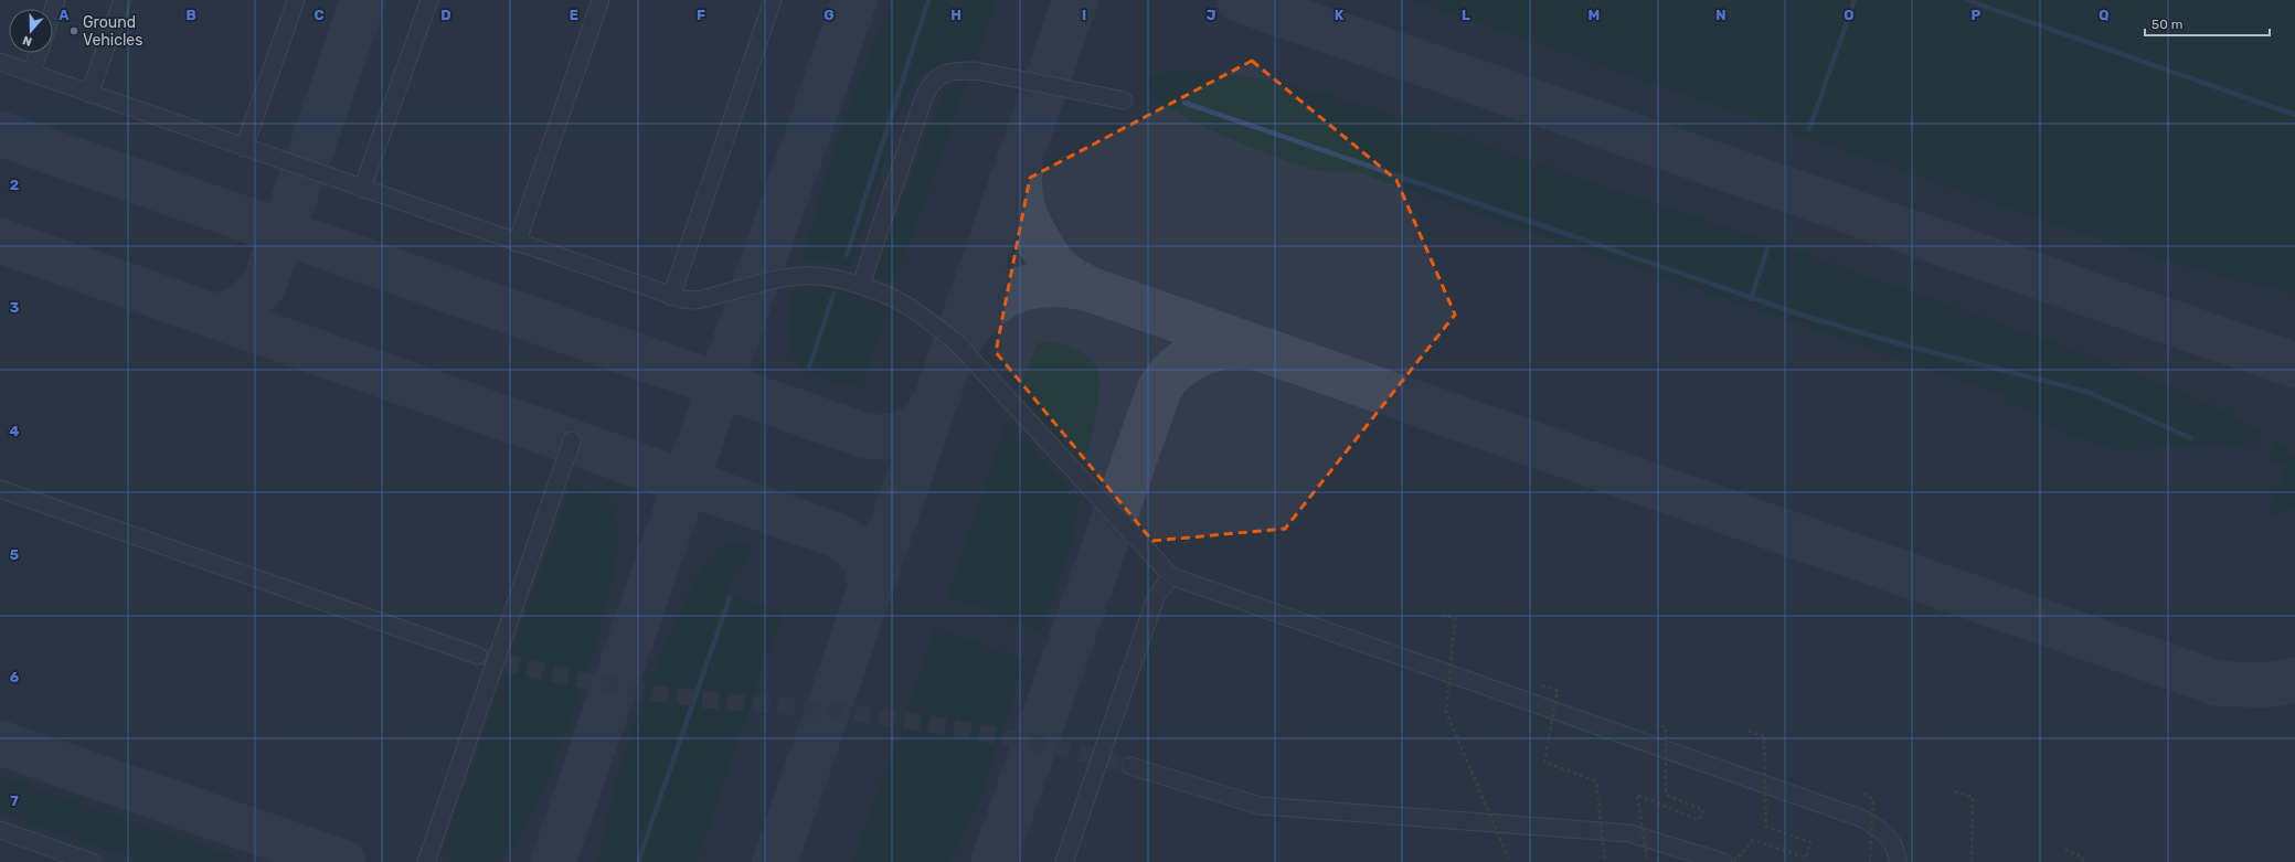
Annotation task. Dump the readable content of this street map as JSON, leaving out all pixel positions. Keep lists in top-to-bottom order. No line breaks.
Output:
{"places":["Ground Vehicles"],"scale_bar":"50 m","north":"bottom","grid":{"columns":["A","B","C","D","E","F","G","H","I","J","K","L","M","N","O","P","Q"],"rows":["2","3","4","5","6","7"]}}
